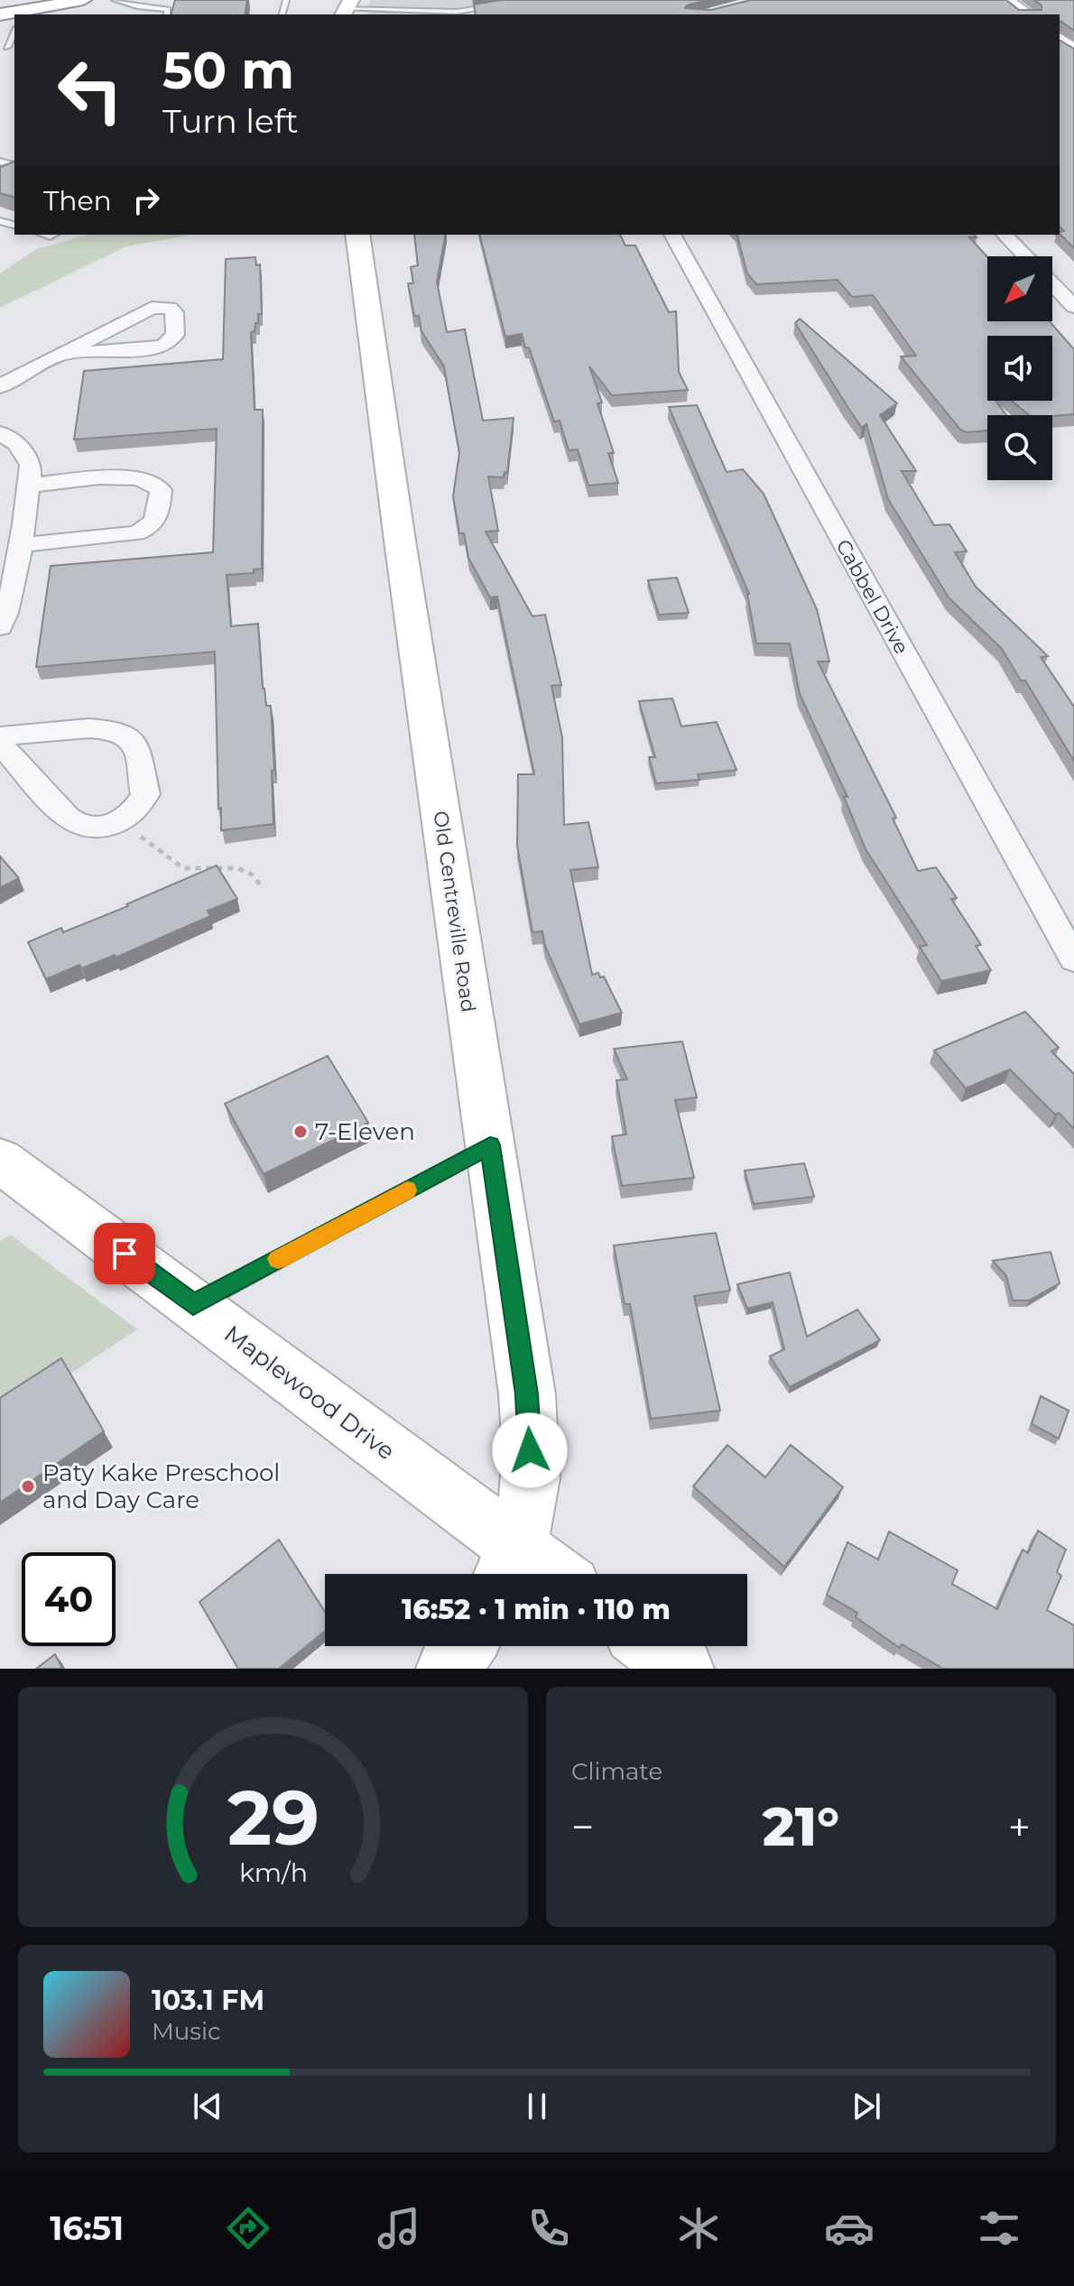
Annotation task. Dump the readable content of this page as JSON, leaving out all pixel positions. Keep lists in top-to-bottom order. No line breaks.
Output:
{"streets":{"main road":["Old Centreville Road","Maplewood Drive"],"street":["Cabbel Drive"]},"crossings":[["Old Centreville Road","Maplewood Drive"]],"places":["7-Eleven","Paty Kake Preschool and Day Care"],"north":"bottom left","page":{"turn":["50 m","Turn left"],"then":"Then","limit":"40","trip":"16:52 · 1 min · 110 m","tile":"Climate","heat":["−","21°","+"],"song":["103.1 FM","Music"],"tabs":"16:51","gauge":["29","km/h"]}}
